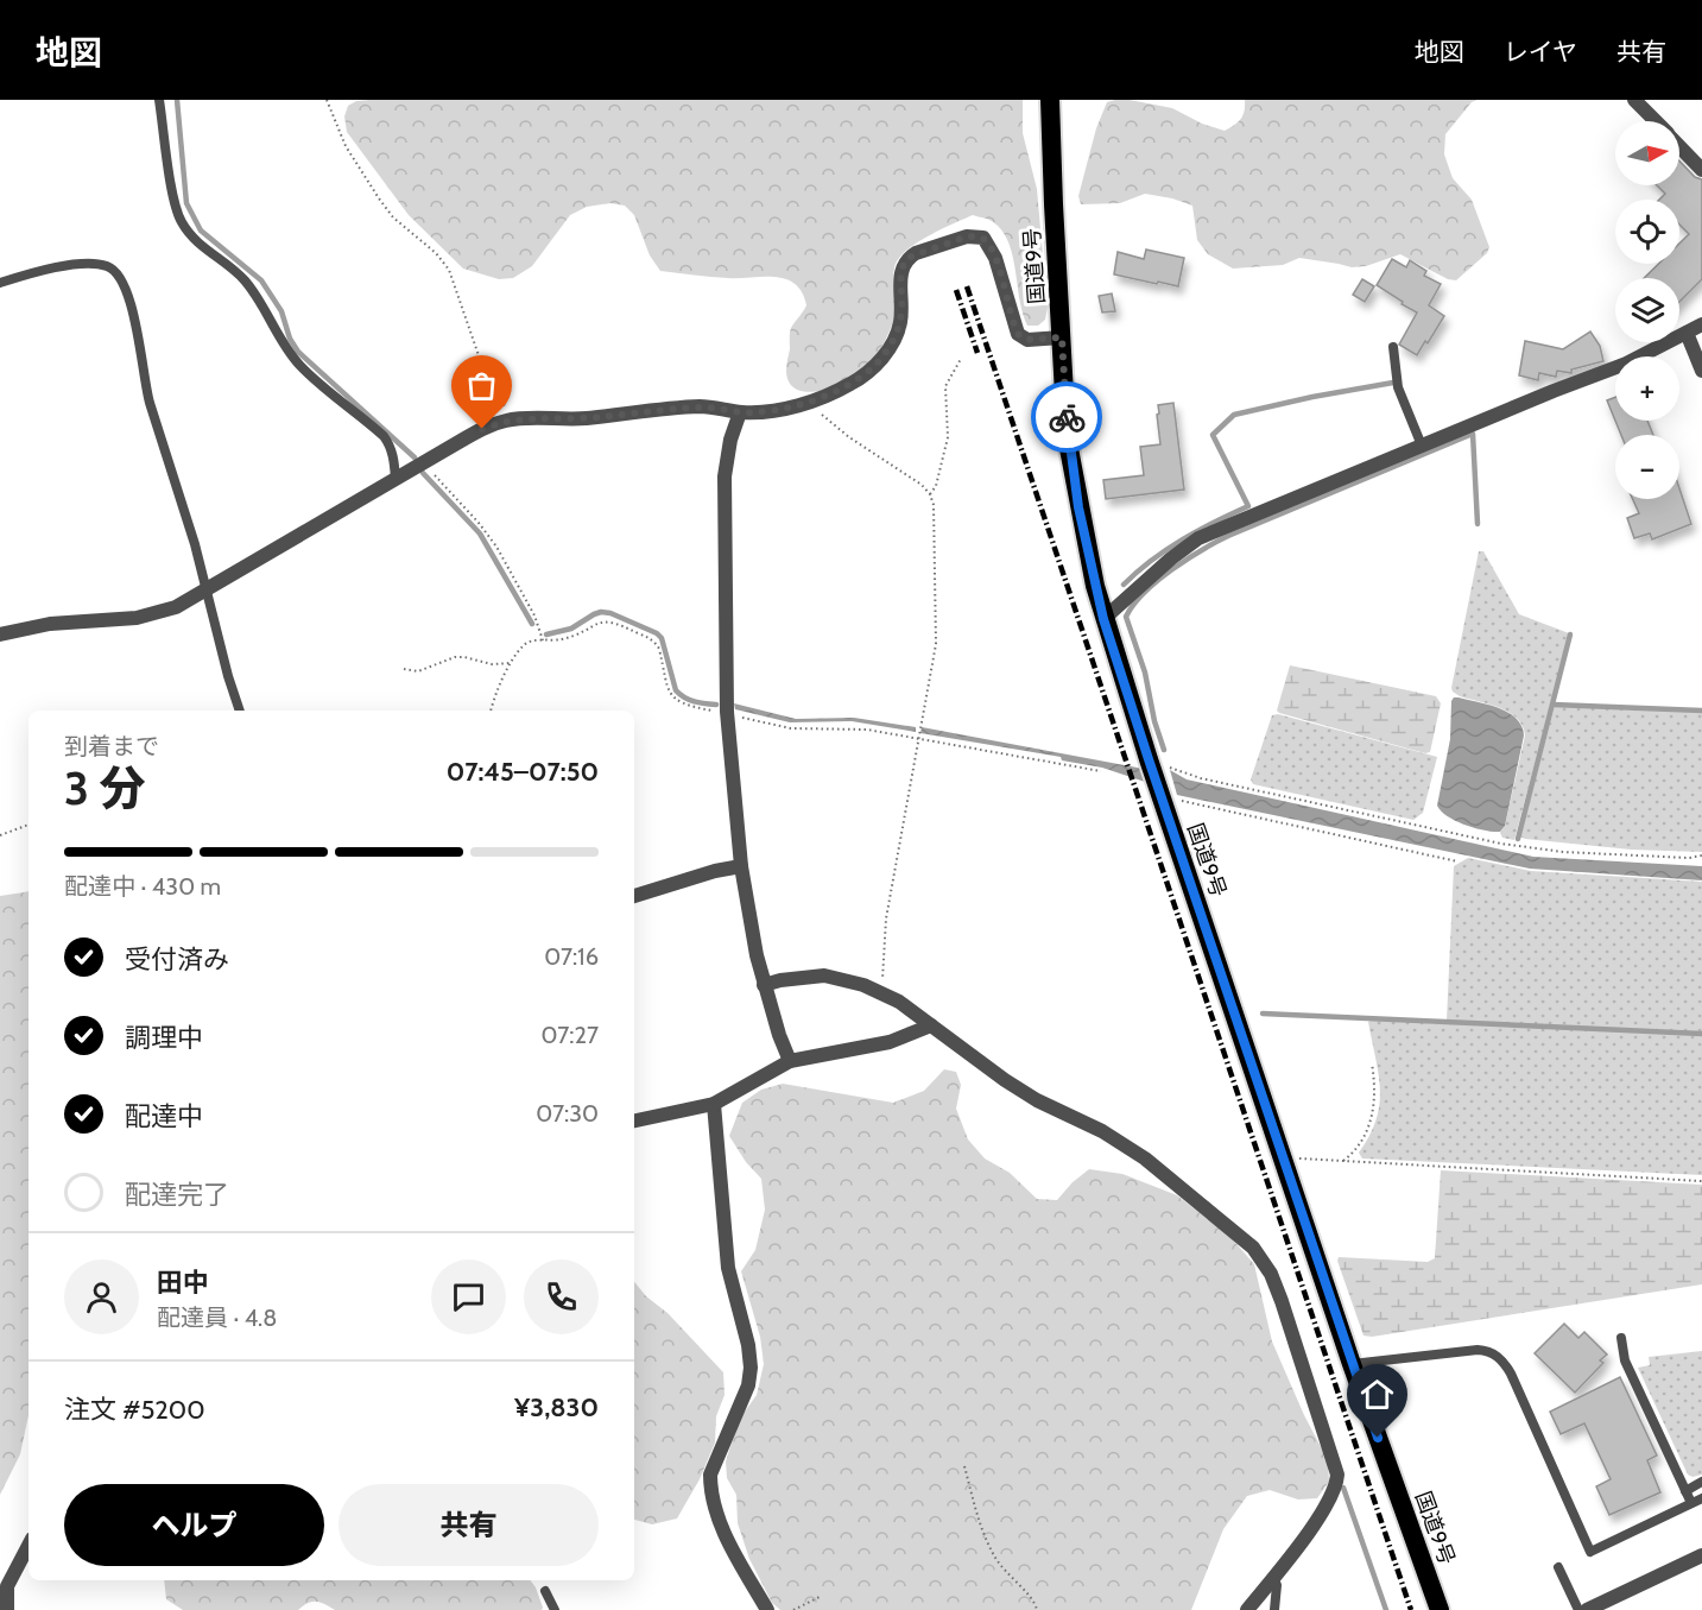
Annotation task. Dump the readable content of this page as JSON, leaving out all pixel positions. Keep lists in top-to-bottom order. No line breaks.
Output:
{"streets":{"highway":["国道9号"]},"north":"right","page":{"header":"地図","nav":["地図","レイヤ","共有"],"map_buttons":["+","−"],"heading":["3 分","到着まで","07:45–07:50"],"panel":["田中","配達員 · 4.8","注文 #5200","¥3,830"],"bar":"配達中 · 430 m","list":[["受付済み","07:16"],["調理中","07:27"],["配達中","07:30"],"配達完了"],"buttons":["ヘルプ","共有"]}}
